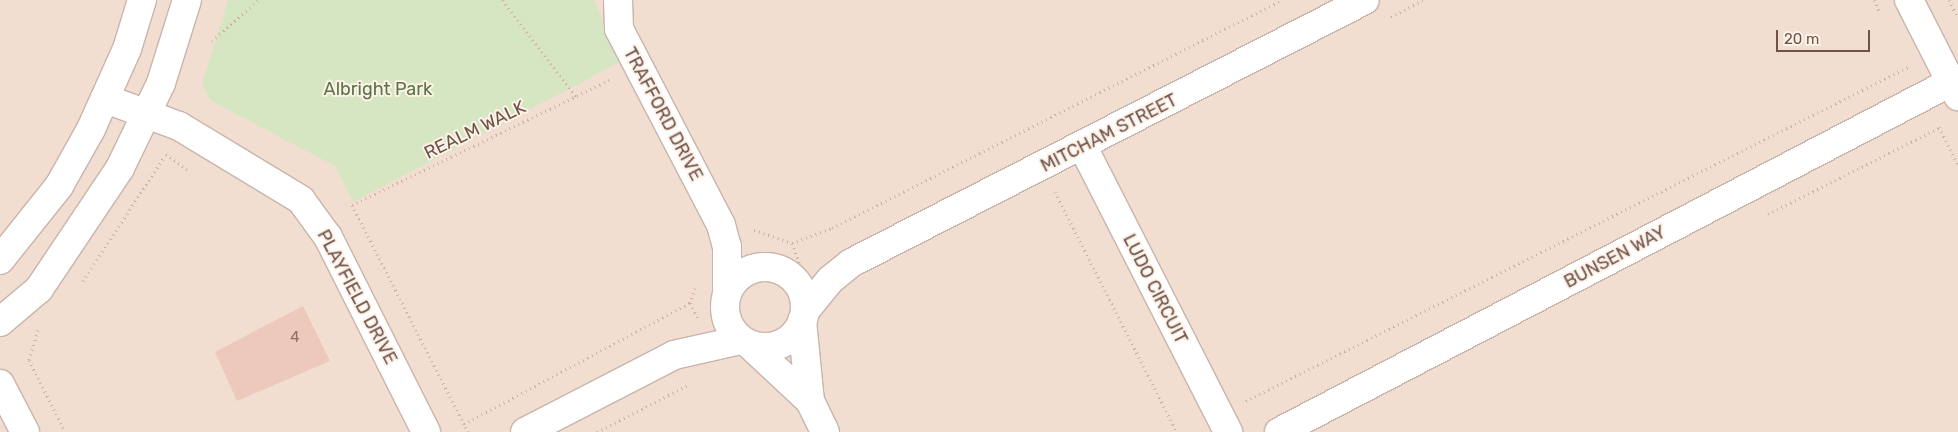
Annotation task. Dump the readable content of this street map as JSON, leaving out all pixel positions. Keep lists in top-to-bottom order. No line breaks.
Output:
{"streets":{"street":["TRAFFORD DRIVE","MITCHAM STREET","BUNSEN WAY","LUDO CIRCUIT","PLAYFIELD DRIVE"],"path":["REALM WALK"]},"crossings":[["MITCHAM STREET","LUDO CIRCUIT"]],"parks":["Albright Park"],"house_numbers":["4"],"scale_bar":"20 m"}
